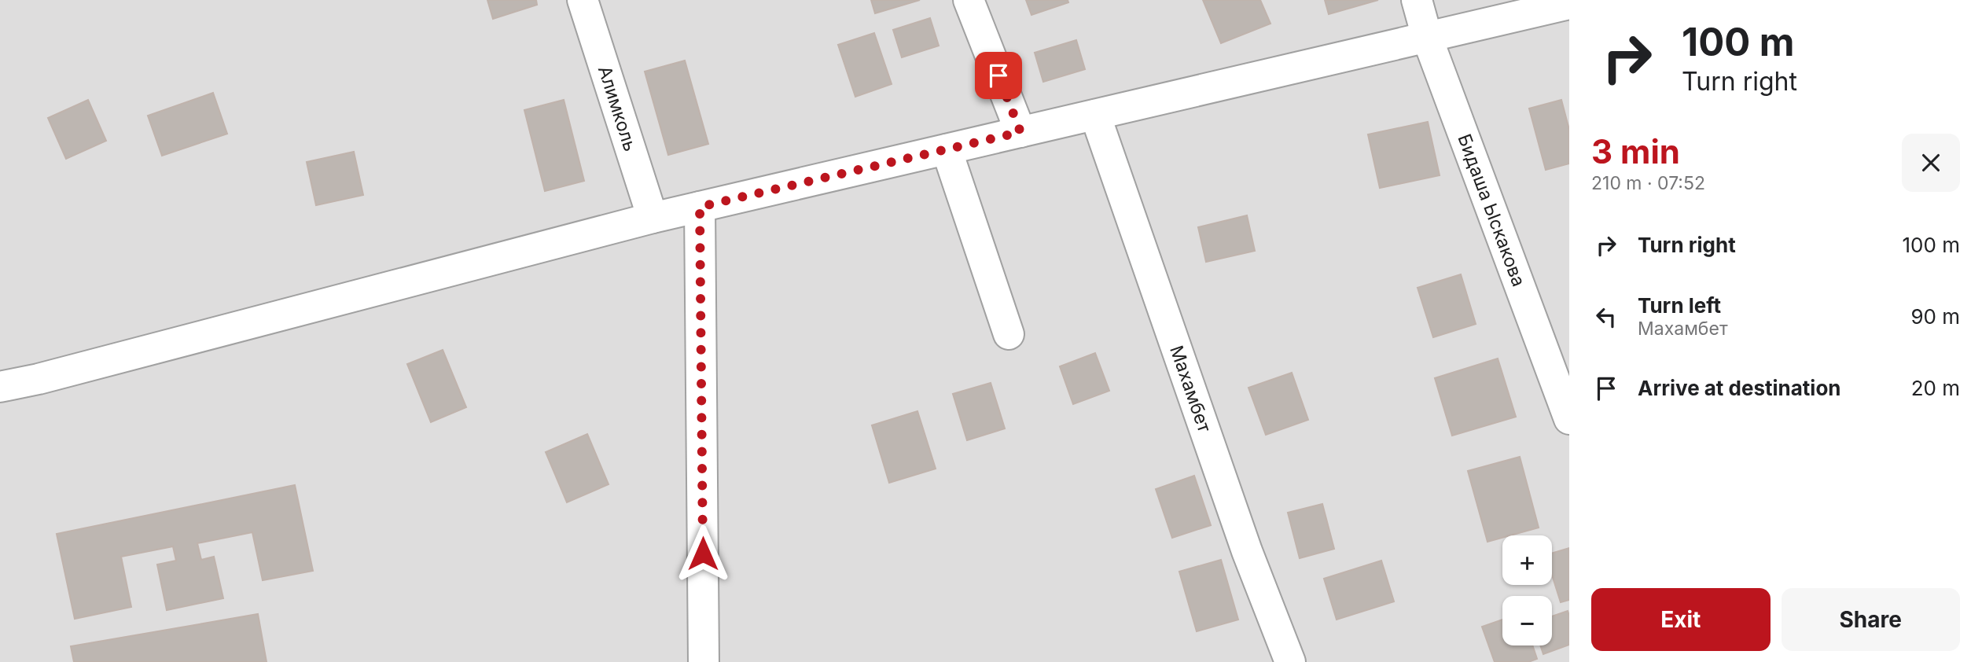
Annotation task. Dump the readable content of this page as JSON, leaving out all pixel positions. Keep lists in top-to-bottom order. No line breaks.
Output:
{"streets":{"street":["Алимколь","Бидаша Ыскакова","Махамбет"]},"page":{"turn":["100 m","Turn right"],"heading":["3 min","210 m · 07:52"],"list":[{"name":"Turn right","value":"100 m"},{"name":"Turn left","note":"Махамбет","value":"90 m"},{"name":"Arrive at destination","value":"20 m"}],"map_buttons":["+","−"],"buttons":["Exit","Share"]}}
